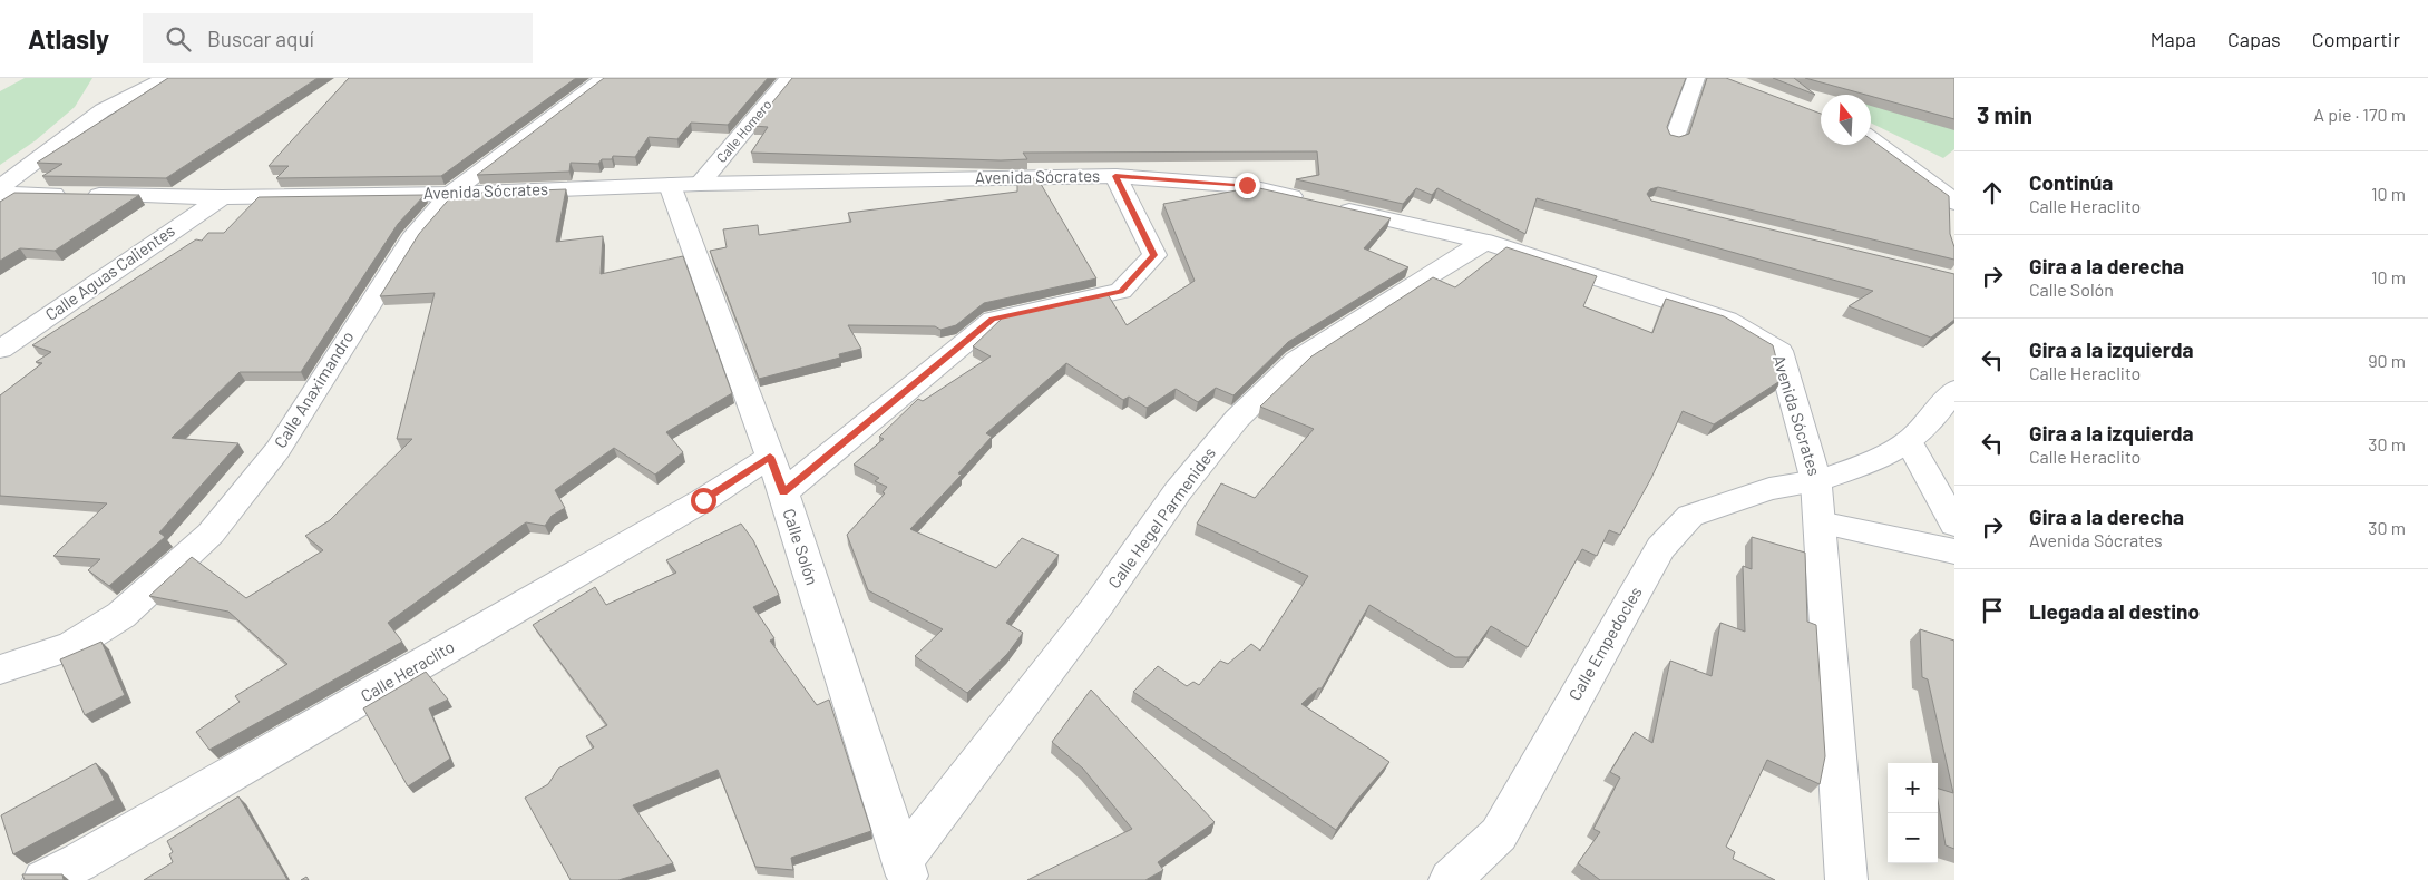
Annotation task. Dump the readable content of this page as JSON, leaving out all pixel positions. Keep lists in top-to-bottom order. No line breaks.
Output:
{"streets":{"street":["Calle Homero","Avenida Sócrates","Calle Aguas Calientes","Calle Anaximandro","Calle Hegel Parmenides","Calle Solón","Calle Empedocles","Calle Heraclito"]},"crossings":[["Calle Homero","Avenida Sócrates"],["Calle Homero","Calle Solón"],["Avenida Sócrates","Calle Aguas Calientes"],["Avenida Sócrates","Calle Anaximandro"],["Avenida Sócrates","Calle Hegel Parmenides"],["Avenida Sócrates","Calle Solón"],["Avenida Sócrates","Calle Empedocles"],["Calle Hegel Parmenides","Calle Solón"],["Calle Solón","Calle Heraclito"]],"north":"top","page":{"header":"Atlasly","search":"Buscar aquí","nav":["Mapa","Capas","Compartir"],"heading":["3 min","A pie · 170 m"],"list":[["Continúa","Calle Heraclito","10 m"],["Gira a la derecha","Calle Solón","10 m"],["Gira a la izquierda","Calle Heraclito","90 m"],["Gira a la izquierda","Calle Heraclito","30 m"],["Gira a la derecha","Avenida Sócrates","30 m"],"Llegada al destino"],"map_buttons":["+","−"]}}
